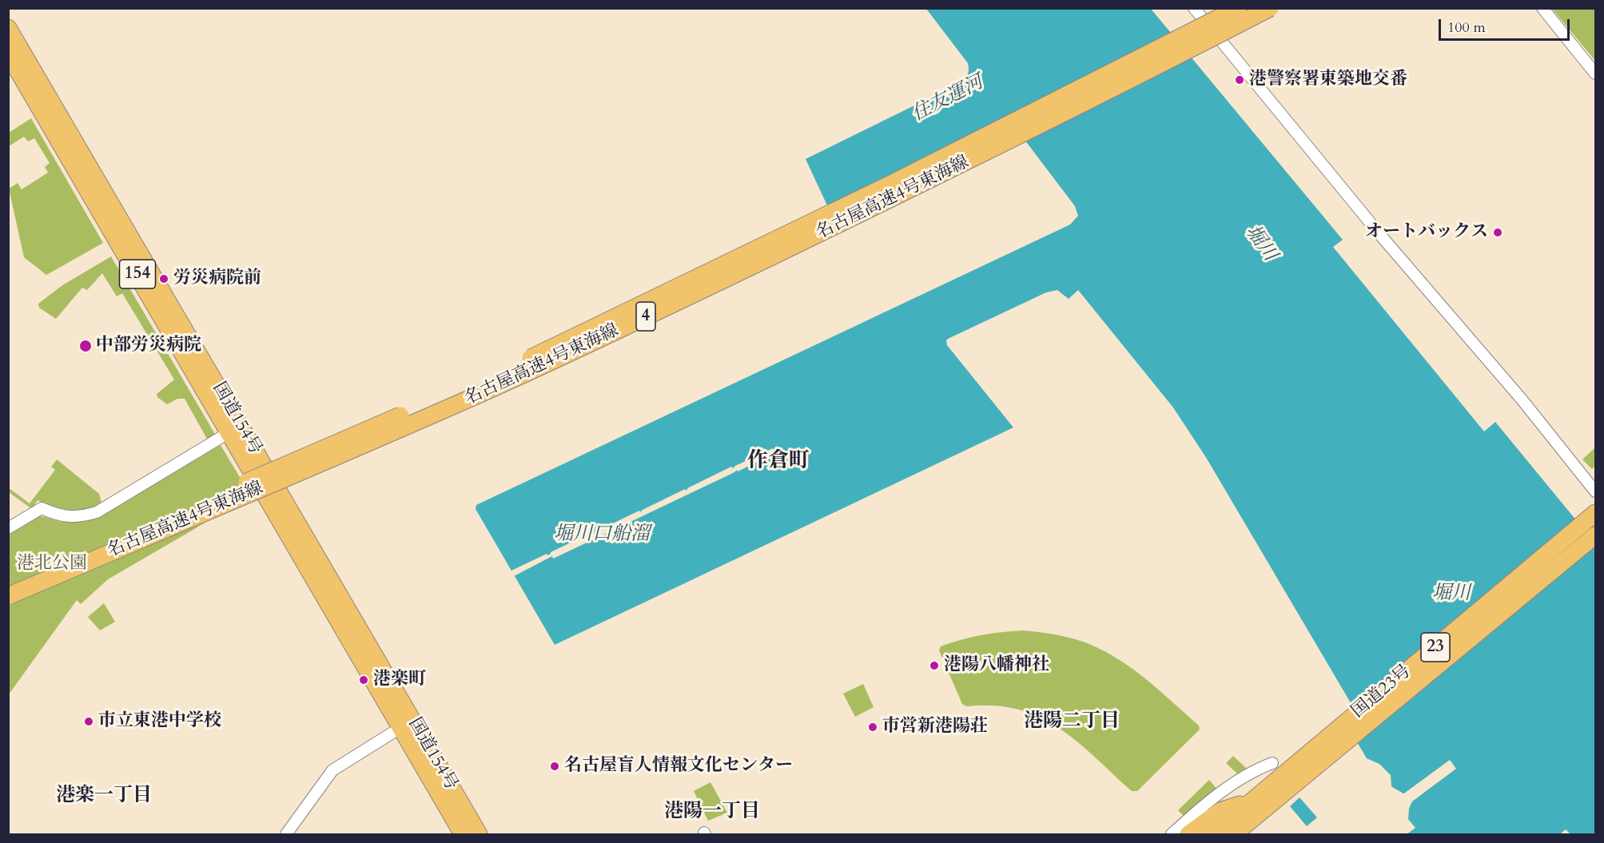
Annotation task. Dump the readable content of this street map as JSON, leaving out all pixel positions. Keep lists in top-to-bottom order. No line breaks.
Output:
{"streets":{"highway":["名古屋高速4号東海線","154","4","国道154号","23","国道23号"]},"crossings":[["23","国道23号"]],"districts":["作倉町","港陽二丁目","港楽一丁目","港陽一丁目"],"water":["住友運河","堀川","堀川口船溜"],"parks":["港北公園"],"places":["港警察署東築地交番","オートバックス","労災病院前","中部労災病院","港陽八幡神社","港楽町","市立東港中学校","市営新港陽荘","名古屋盲人情報文化センター"],"scale_bar":"100 m"}
